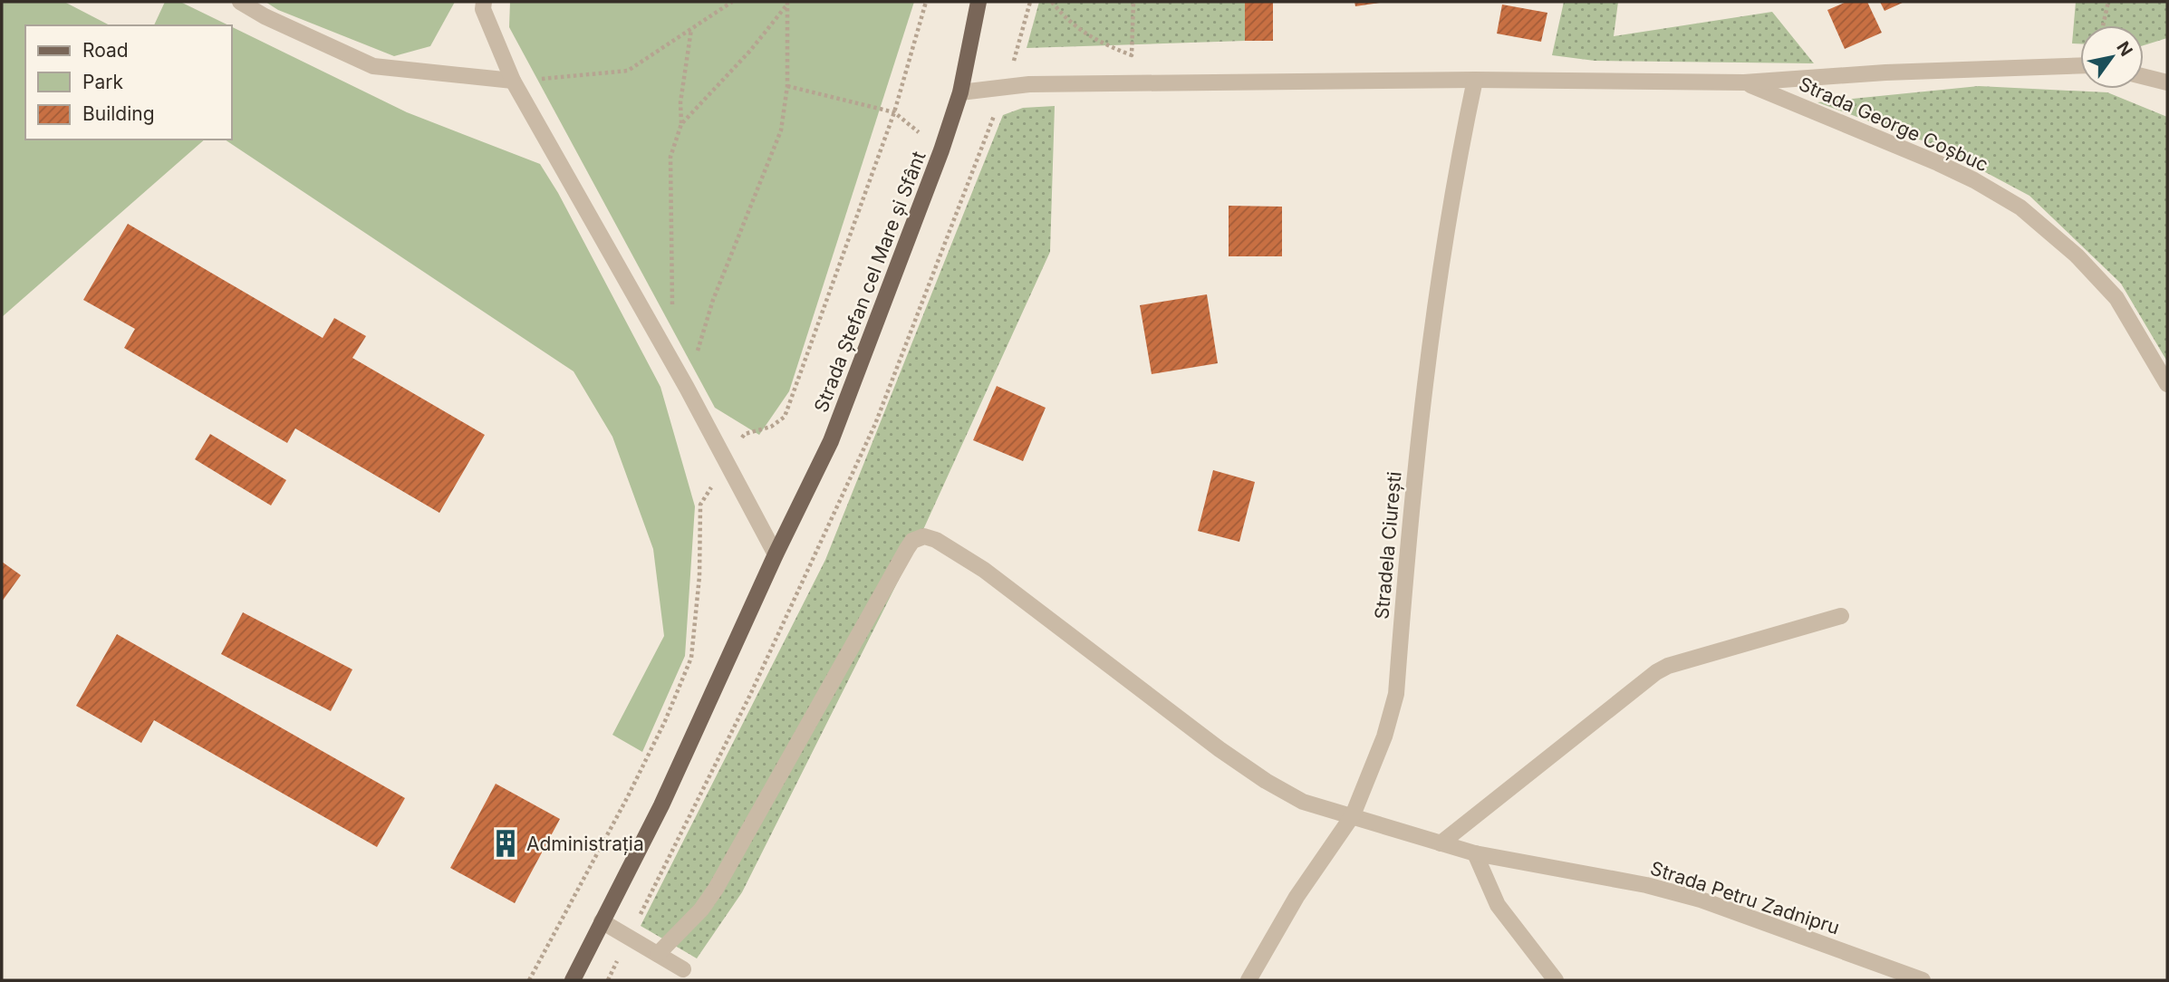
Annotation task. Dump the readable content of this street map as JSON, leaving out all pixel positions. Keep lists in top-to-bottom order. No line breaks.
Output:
{"streets":{"main road":["Strada Ștefan cel Mare și Sfânt"],"street":["Strada George Coșbuc","Stradela Ciurești","Strada Petru Zadnipru"]},"crossings":[["Stradela Ciurești","Strada Petru Zadnipru"]],"places":{"building":["Administrația"]},"legend":["Road","Park","Building"],"north":"top right"}
